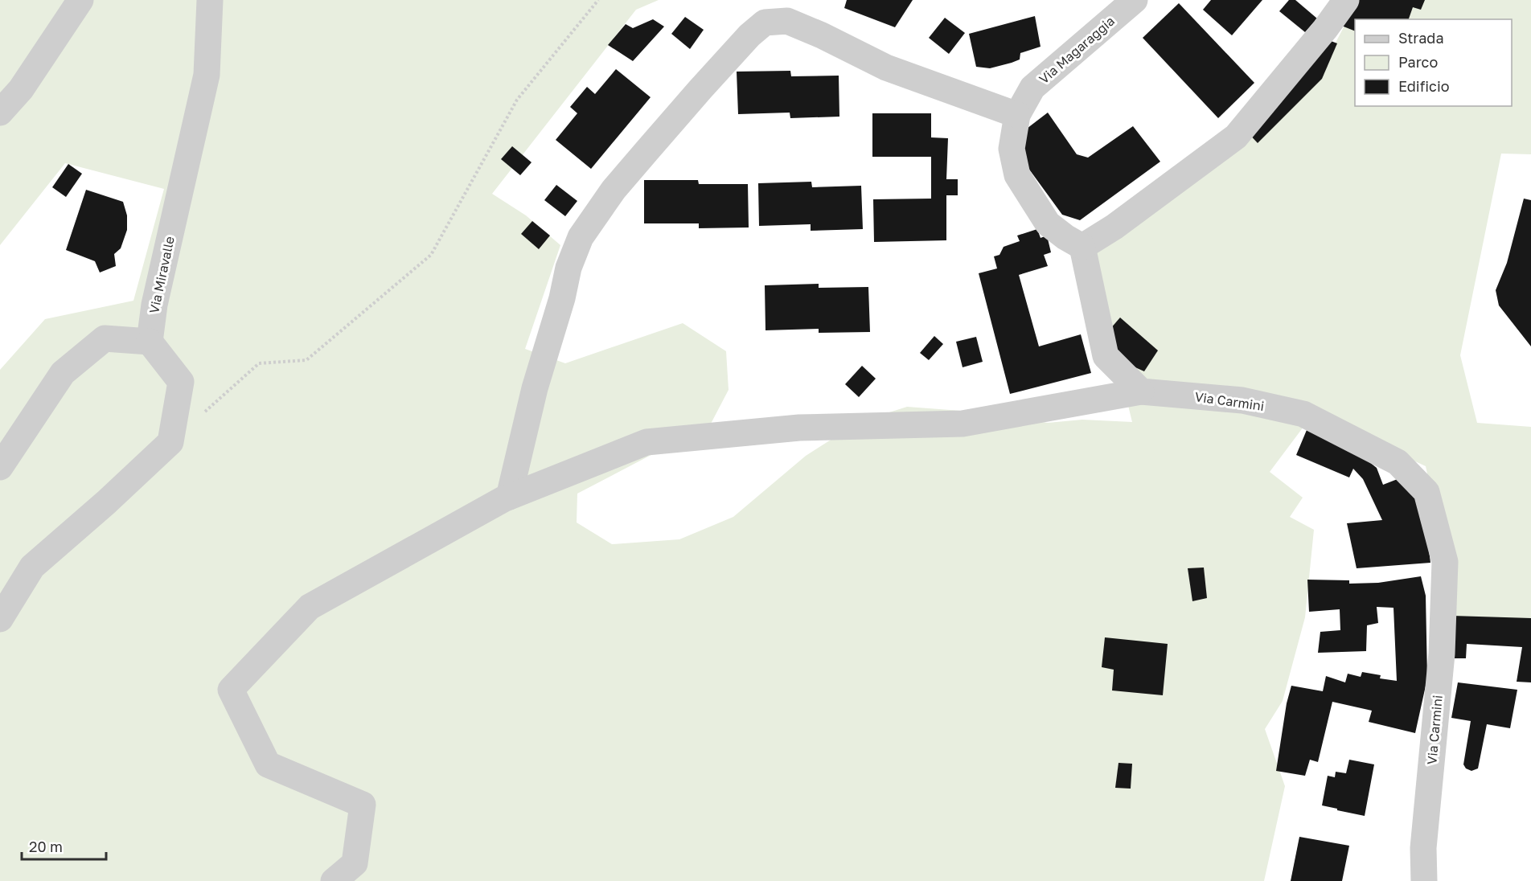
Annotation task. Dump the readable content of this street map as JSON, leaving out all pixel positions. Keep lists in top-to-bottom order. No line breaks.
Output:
{"streets":{"street":["Via Magaraggia","Via Miravalle","Via Carmini"]},"legend":["Strada","Parco","Edificio"],"scale_bar":"20 m"}
